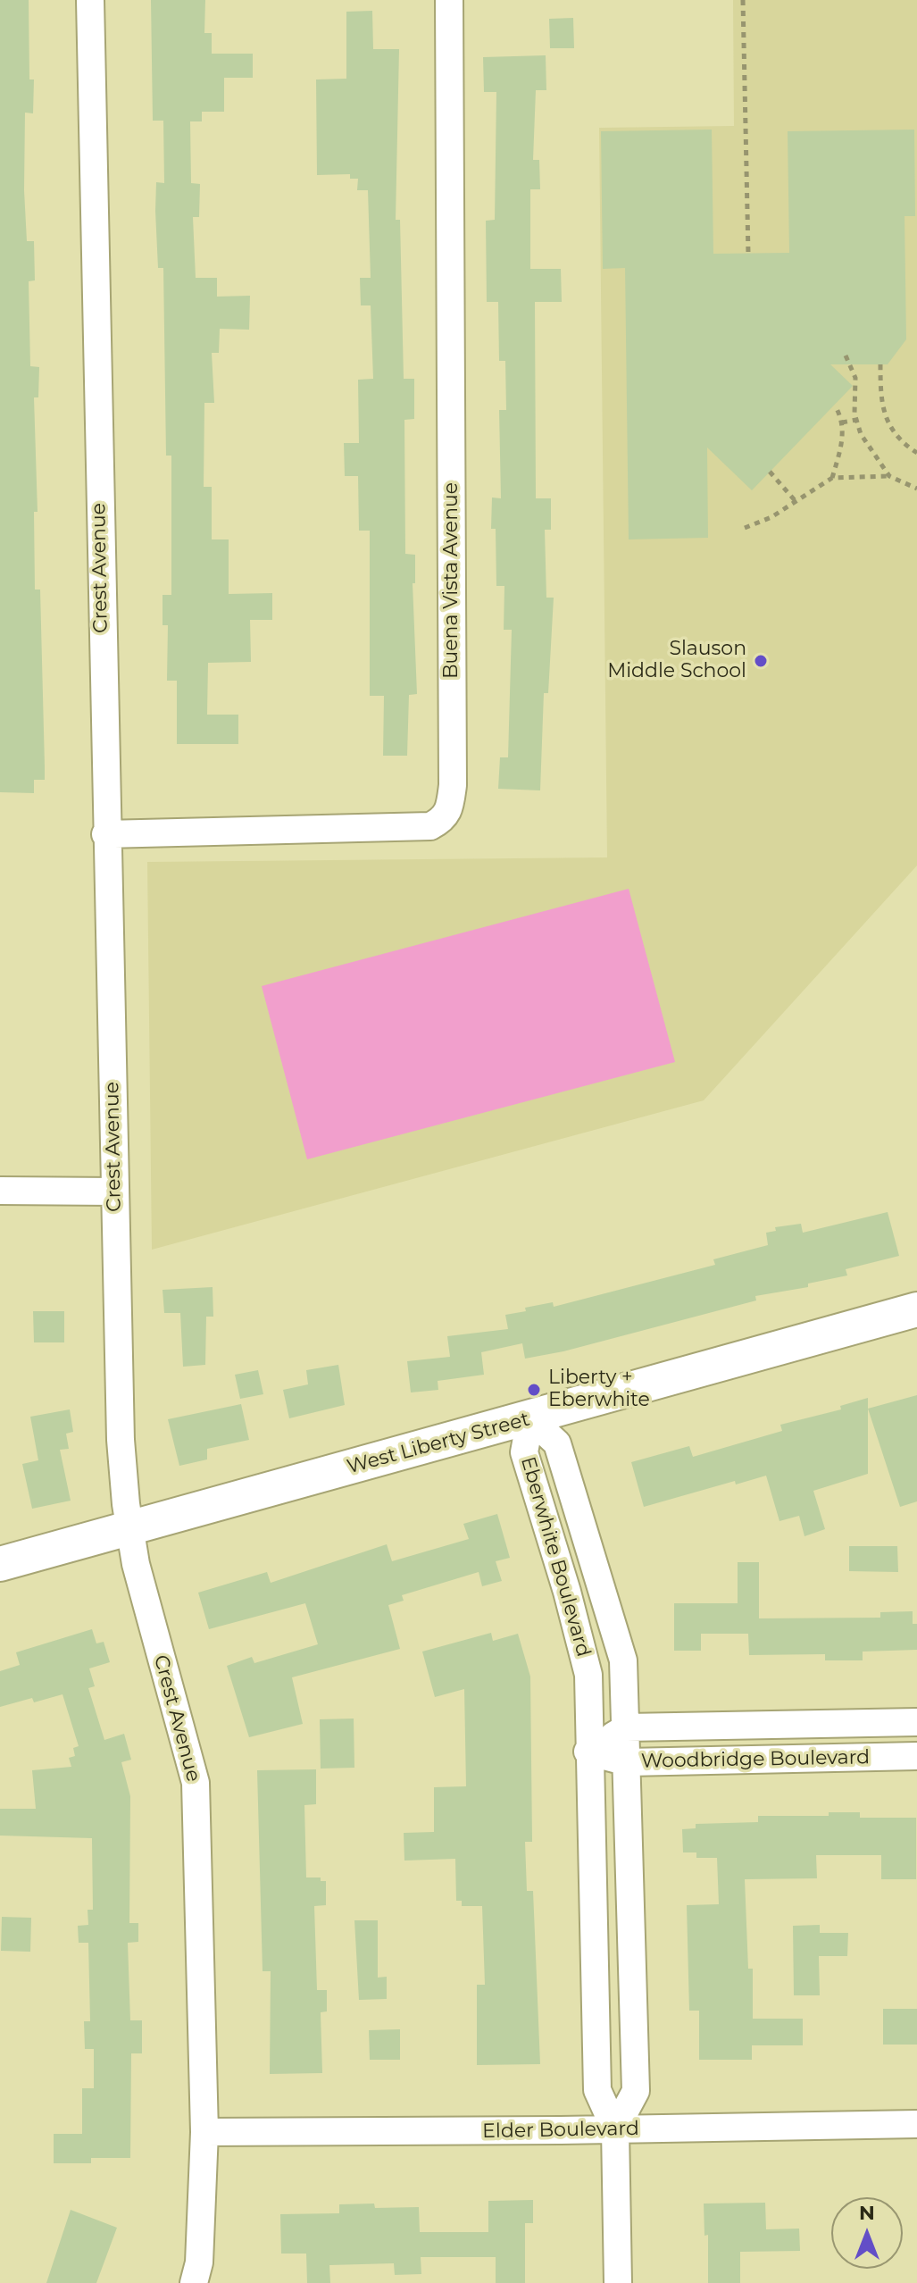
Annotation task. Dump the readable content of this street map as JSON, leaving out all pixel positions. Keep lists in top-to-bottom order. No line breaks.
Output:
{"streets":{"main road":["West Liberty Street"],"street":["Crest Avenue","Buena Vista Avenue","Eberwhite Boulevard","Woodbridge Boulevard","Elder Boulevard"]},"crossings":[["Crest Avenue","Buena Vista Avenue"],["Crest Avenue","West Liberty Street"],["Crest Avenue","Elder Boulevard"],["West Liberty Street","Eberwhite Boulevard"],["Eberwhite Boulevard","Woodbridge Boulevard"],["Eberwhite Boulevard","Elder Boulevard"]],"places":["Slauson Middle School","Liberty + Eberwhite"],"north":"top"}
